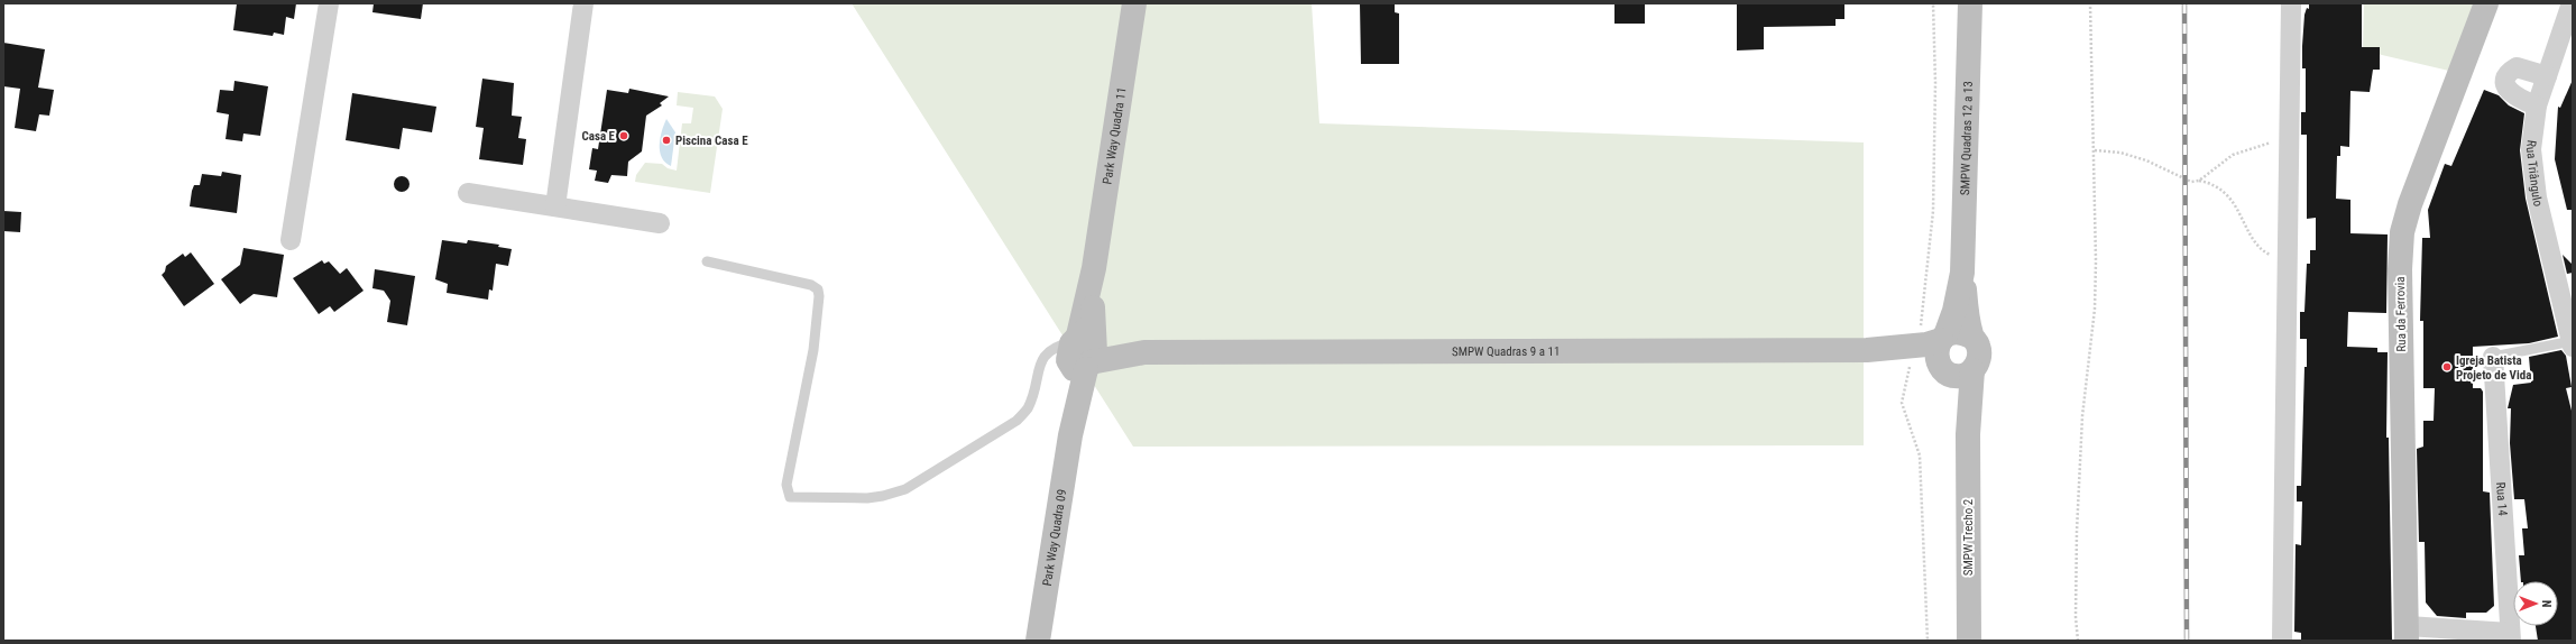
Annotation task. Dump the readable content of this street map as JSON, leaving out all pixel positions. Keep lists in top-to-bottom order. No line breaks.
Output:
{"streets":{"street":["Park Way Quadra 11","SMPW Quadras 12 a 13","Rua Triângulo","Rua da Ferrovia","SMPW Quadras 9 a 11","Rua 14","Park Way Quadra 09","SMPW Trecho 2"]},"crossings":[["Park Way Quadra 11","SMPW Quadras 9 a 11"],["Park Way Quadra 11","Park Way Quadra 09"],["SMPW Quadras 12 a 13","SMPW Quadras 9 a 11"],["SMPW Quadras 12 a 13","SMPW Trecho 2"],["SMPW Quadras 9 a 11","Park Way Quadra 09"],["SMPW Quadras 9 a 11","SMPW Trecho 2"]],"places":["Casa E","Piscina Casa E","Igreja Batista Projeto de Vida"],"north":"right"}
